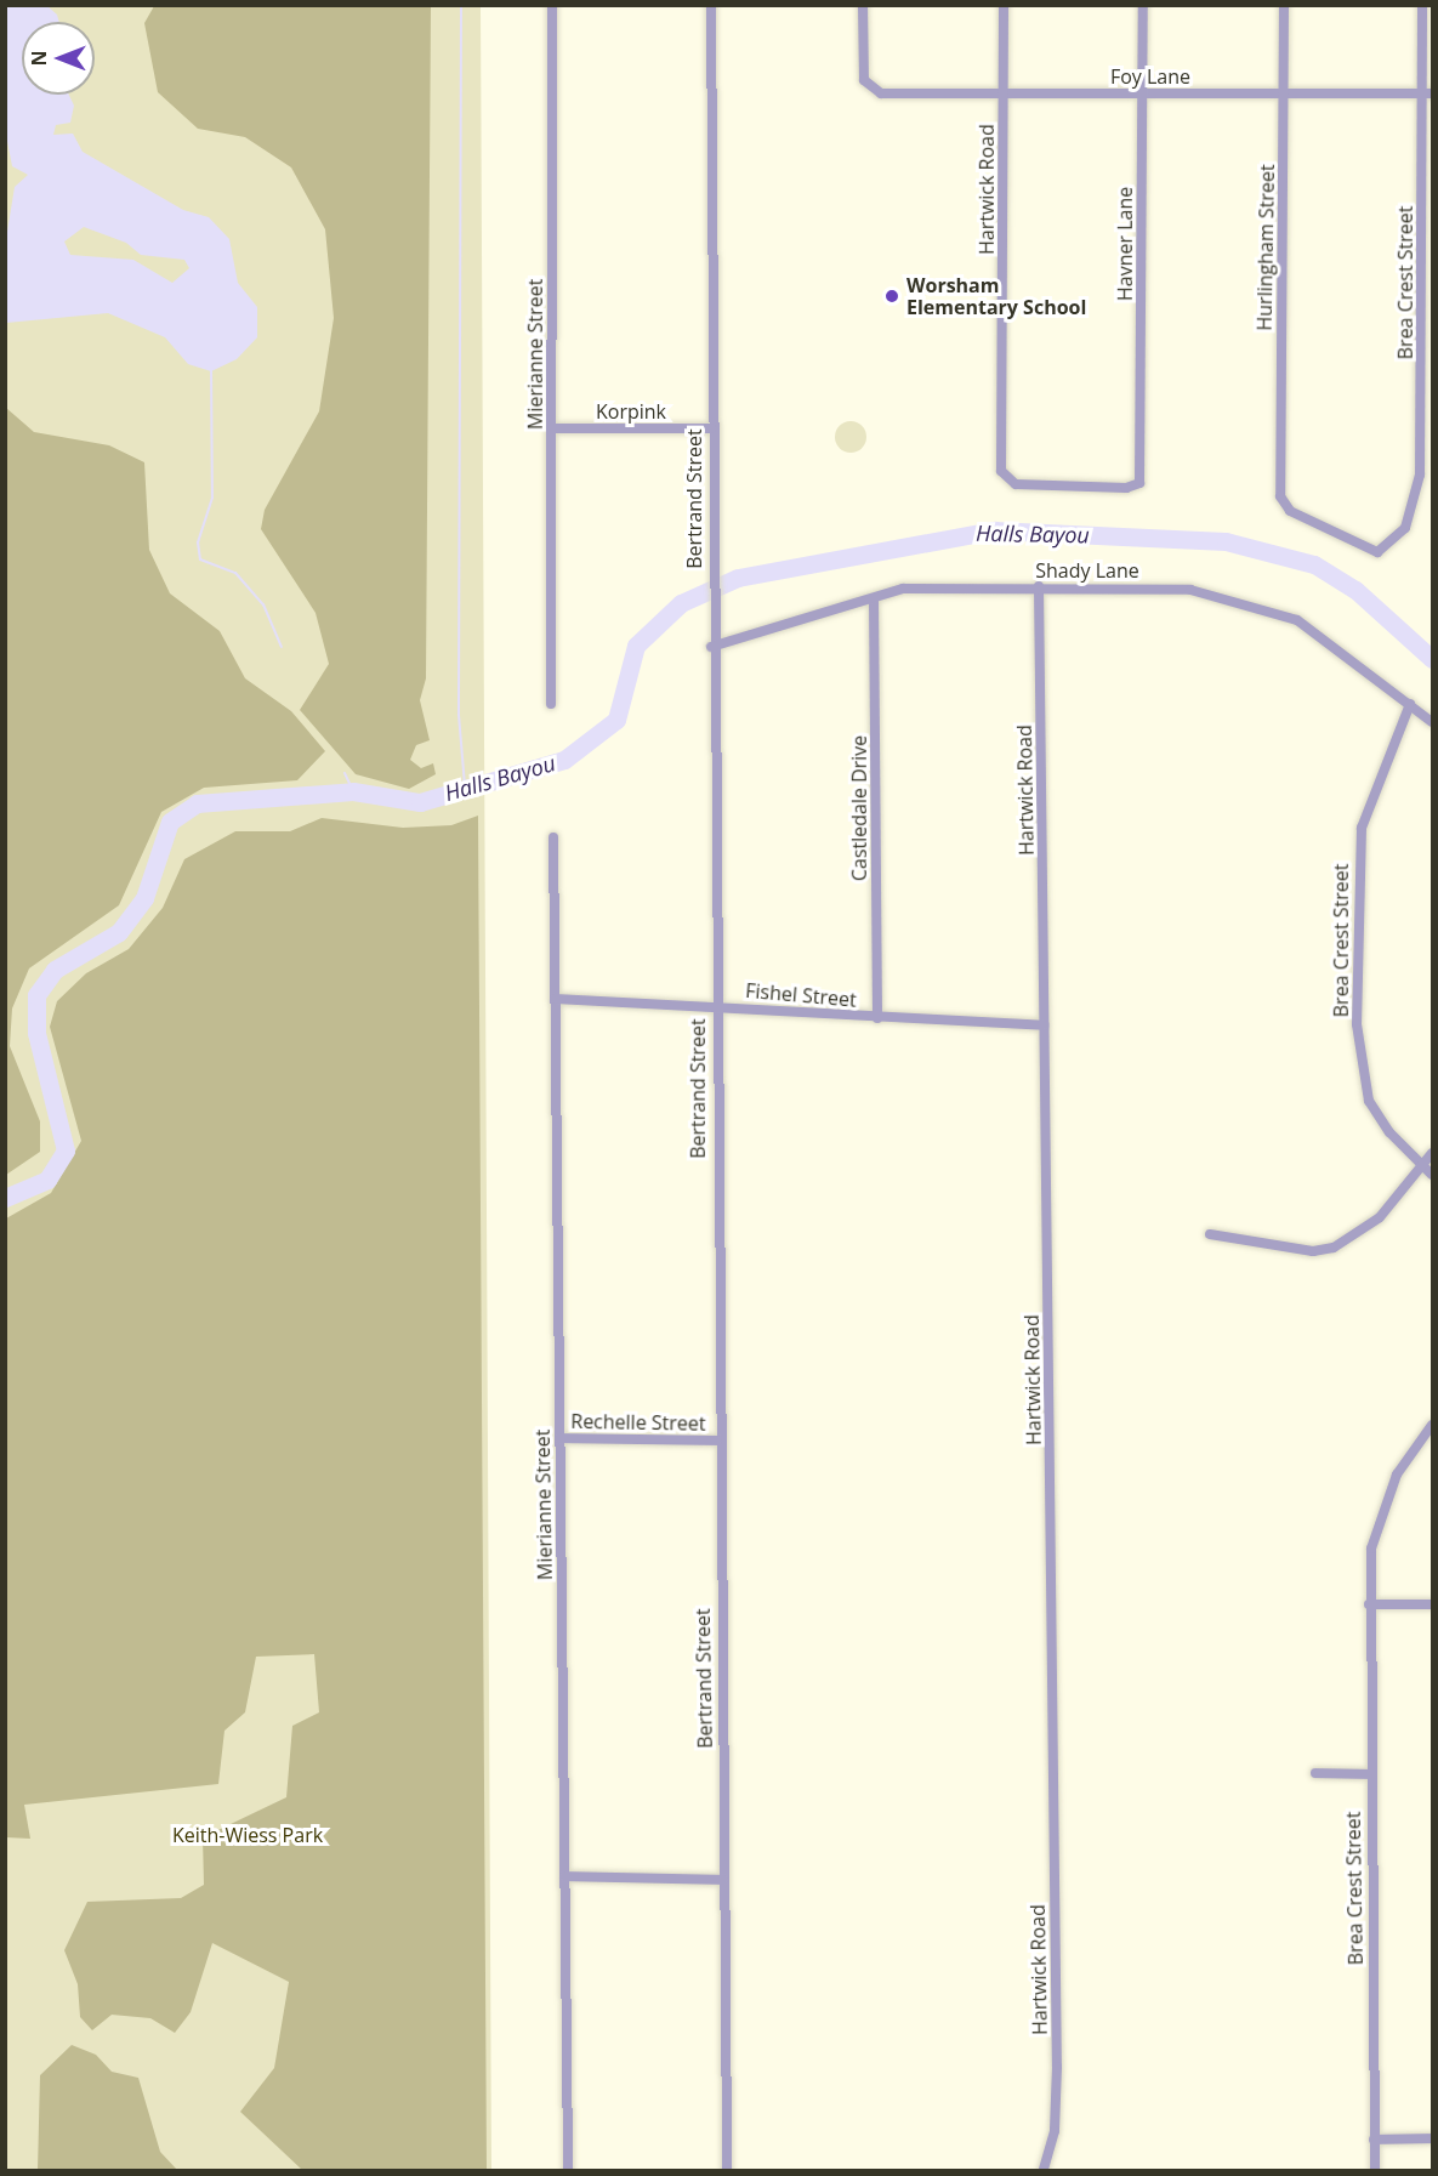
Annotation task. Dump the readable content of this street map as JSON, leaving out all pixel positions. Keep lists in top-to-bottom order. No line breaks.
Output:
{"streets":{"street":["Foy Lane","Hartwick Road","Havner Lane","Hurlingham Street","Brea Crest Street","Mierianne Street","Korpink","Bertrand Street","Shady Lane","Castledale Drive","Fishel Street","Rechelle Street"]},"crossings":[["Foy Lane","Hartwick Road"],["Foy Lane","Havner Lane"],["Foy Lane","Hurlingham Street"],["Foy Lane","Brea Crest Street"],["Hartwick Road","Havner Lane"],["Hartwick Road","Shady Lane"],["Hartwick Road","Fishel Street"],["Hurlingham Street","Brea Crest Street"],["Brea Crest Street","Shady Lane"],["Mierianne Street","Korpink"],["Mierianne Street","Fishel Street"],["Mierianne Street","Rechelle Street"],["Korpink","Bertrand Street"],["Bertrand Street","Shady Lane"],["Bertrand Street","Fishel Street"],["Bertrand Street","Rechelle Street"],["Shady Lane","Castledale Drive"],["Castledale Drive","Fishel Street"]],"water":["Halls Bayou"],"parks":["Keith-Wiess Park"],"places":["Worsham Elementary School"],"north":"left"}
